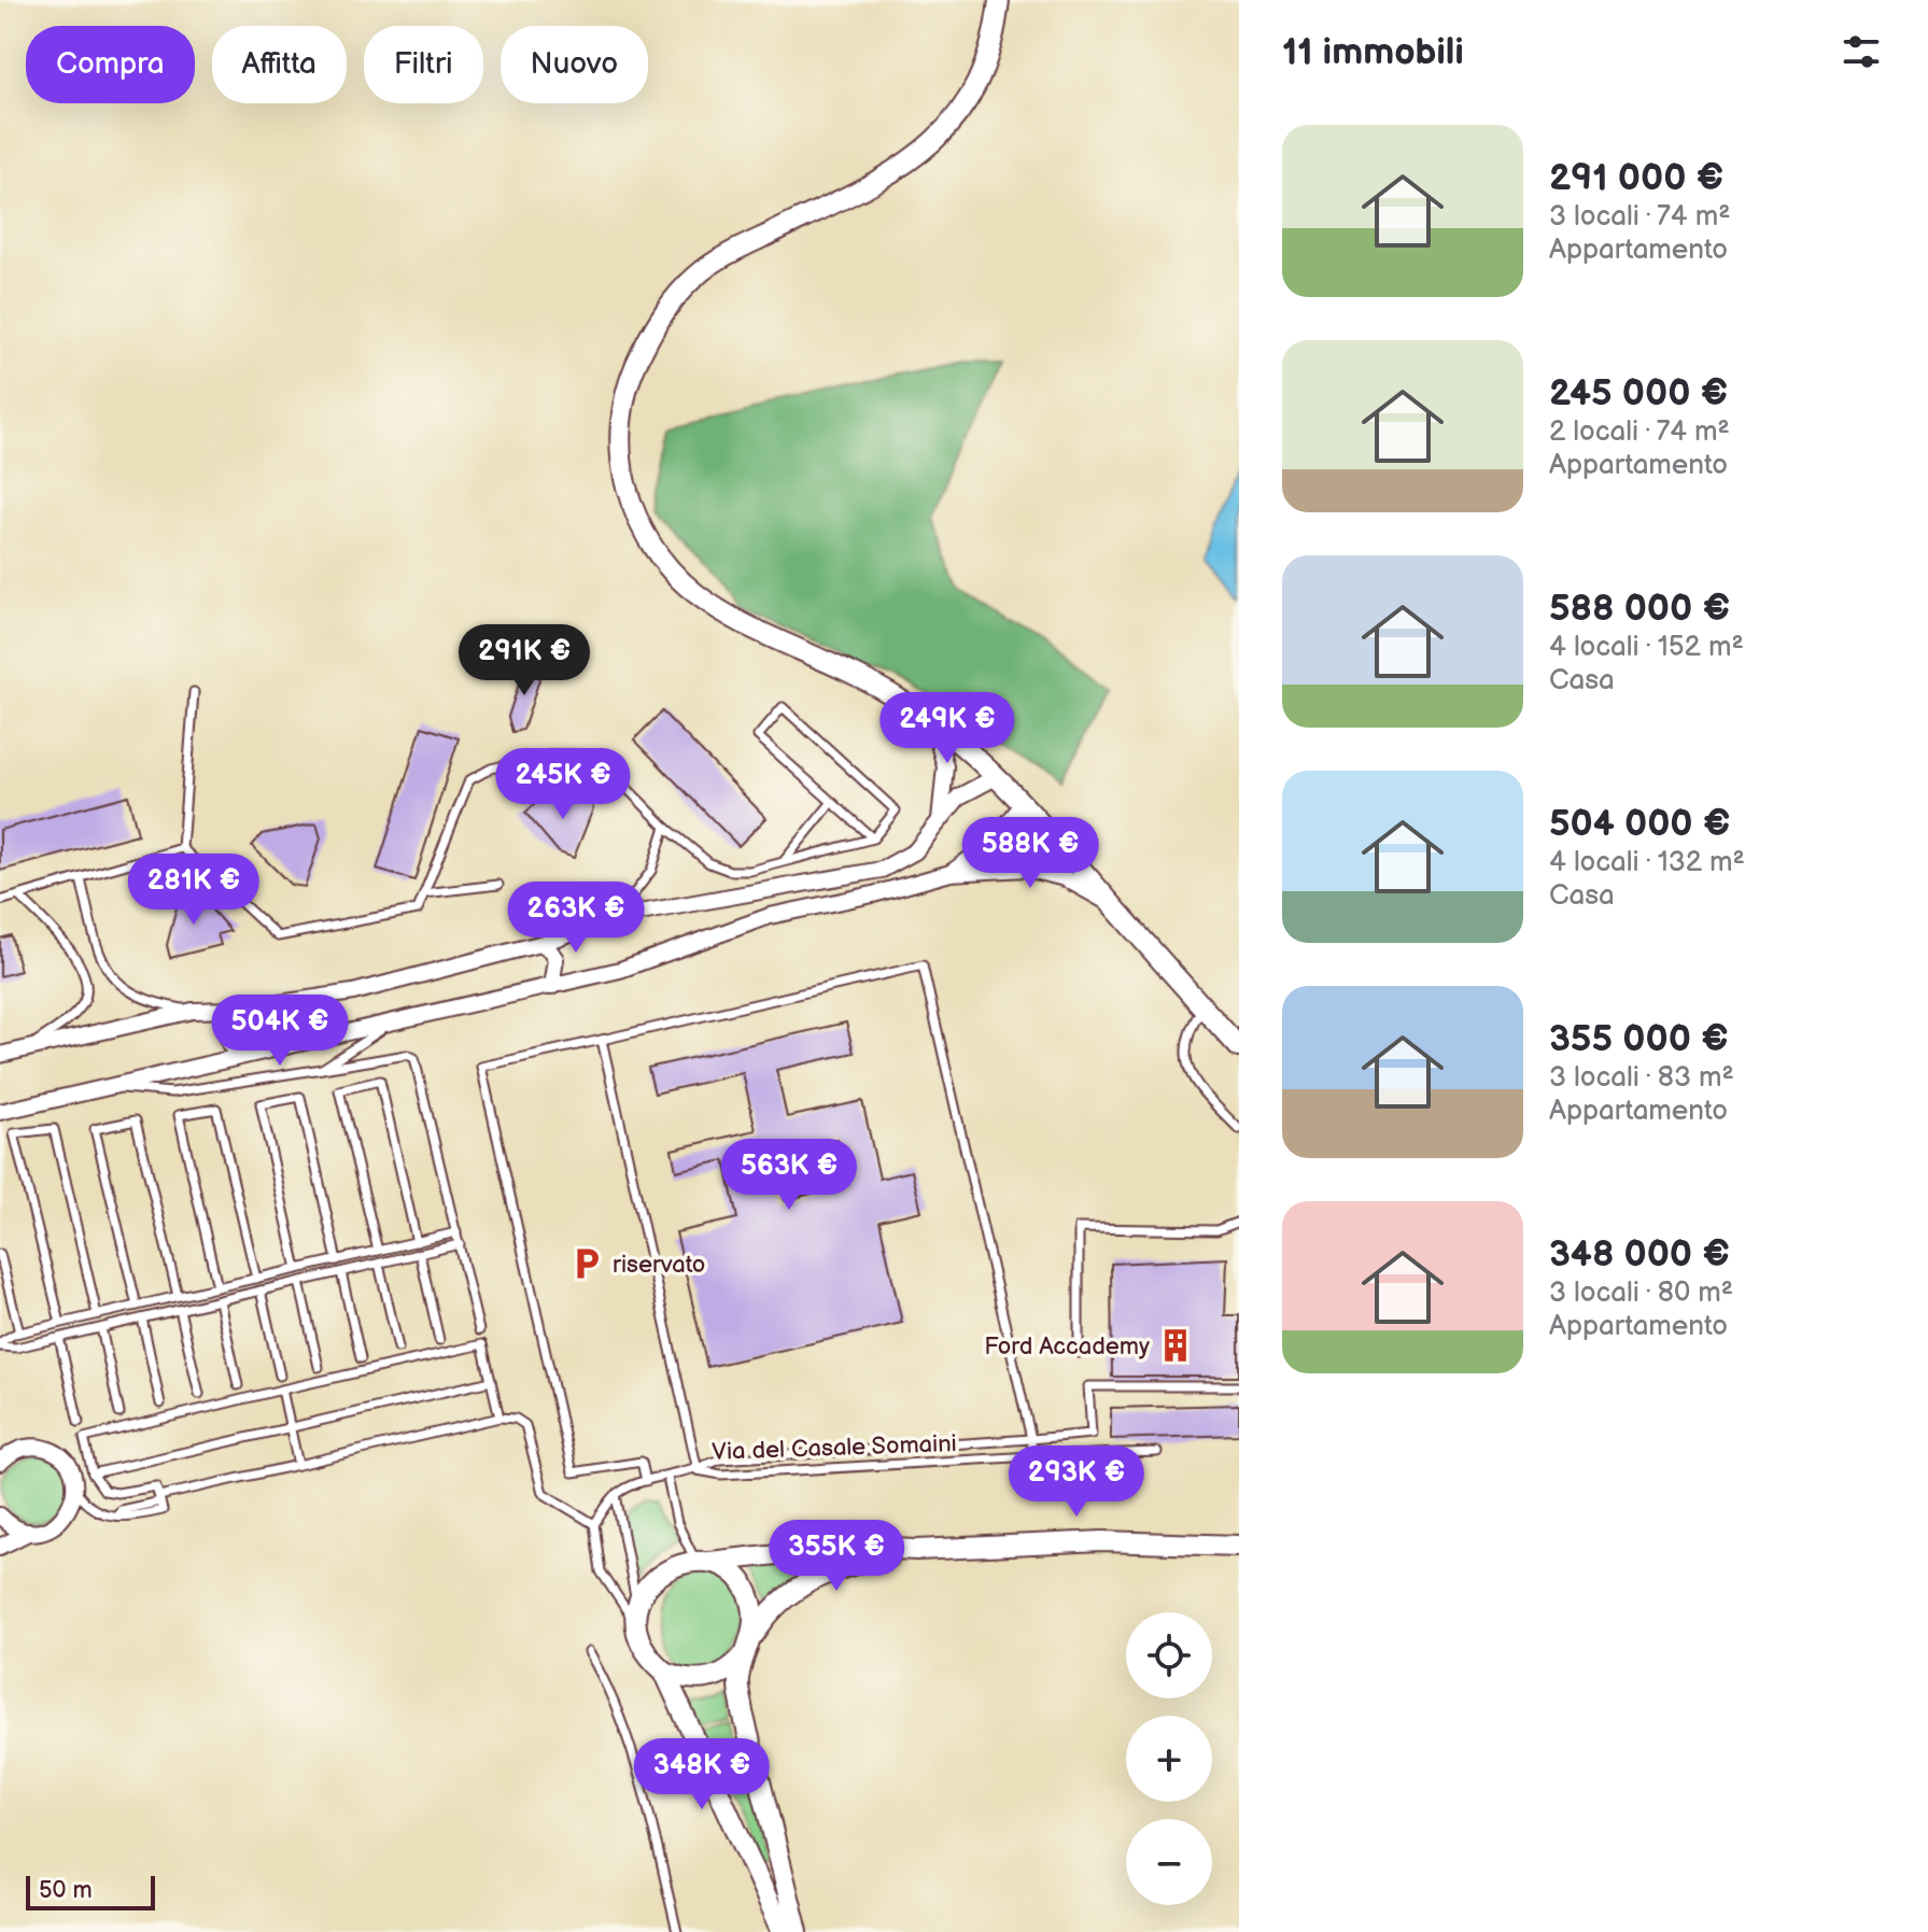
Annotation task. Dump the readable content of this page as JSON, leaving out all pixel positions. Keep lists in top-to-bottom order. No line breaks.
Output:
{"streets":{"lane":["Via del Casale Somaini"]},"places":{"parking":["riservato"],"building":["Ford Accademy"]},"scale_bar":"50 m","page":{"heading":"11 immobili","chip":["Compra","Affitta","Filtri","Nuovo"],"list":[{"name":"291 000 €","note":"3 locali · 74 m² · Appartamento"},{"name":"245 000 €","note":"2 locali · 74 m² · Appartamento"},{"name":"588 000 €","note":"4 locali · 152 m² · Casa"},{"name":"504 000 €","note":"4 locali · 132 m² · Casa"},{"name":"355 000 €","note":"3 locali · 83 m² · Appartamento"},{"name":"348 000 €","note":"3 locali · 80 m² · Appartamento"}],"price":["291K €","249K €","245K €","588K €","281K €","263K €","504K €","563K €","293K €","355K €","348K €"],"map_buttons":["+","−"],"scale":"50 m"}}
